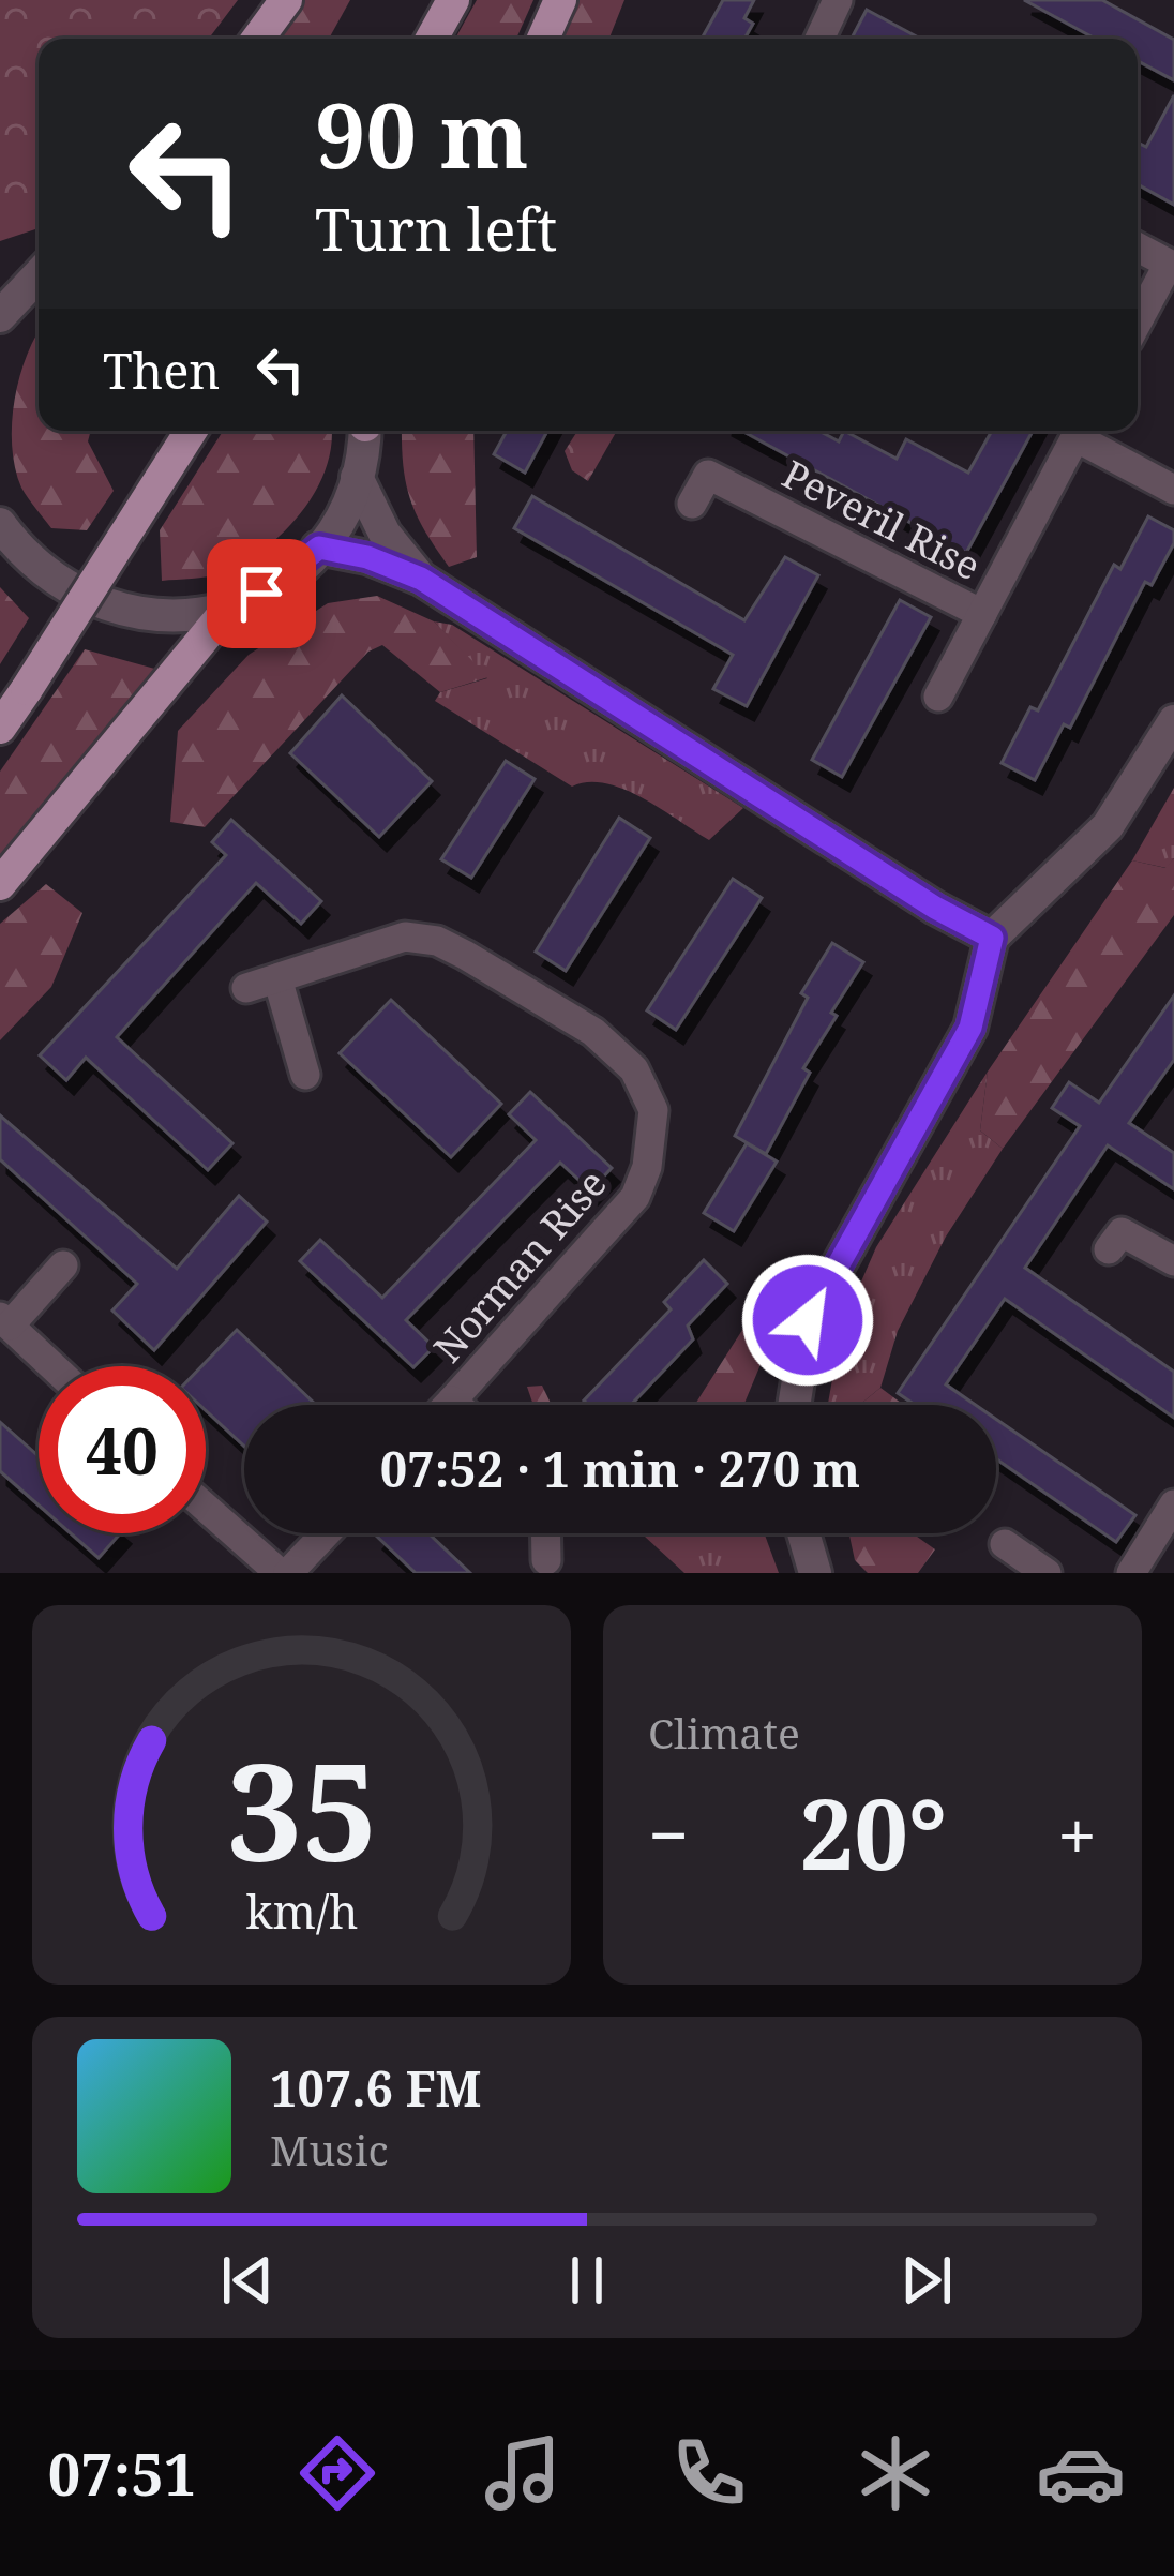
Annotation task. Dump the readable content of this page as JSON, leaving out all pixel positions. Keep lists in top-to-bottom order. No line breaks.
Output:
{"streets":{"street":["Peveril Rise","Norman Rise"]},"page":{"turn":["90 m","Turn left"],"then":"Then","limit":"40","trip":"07:52 · 1 min · 270 m","tile":"Climate","heat":["−","20°","+"],"song":["107.6 FM","Music"],"tabs":"07:51","gauge":["35","km/h"]}}
